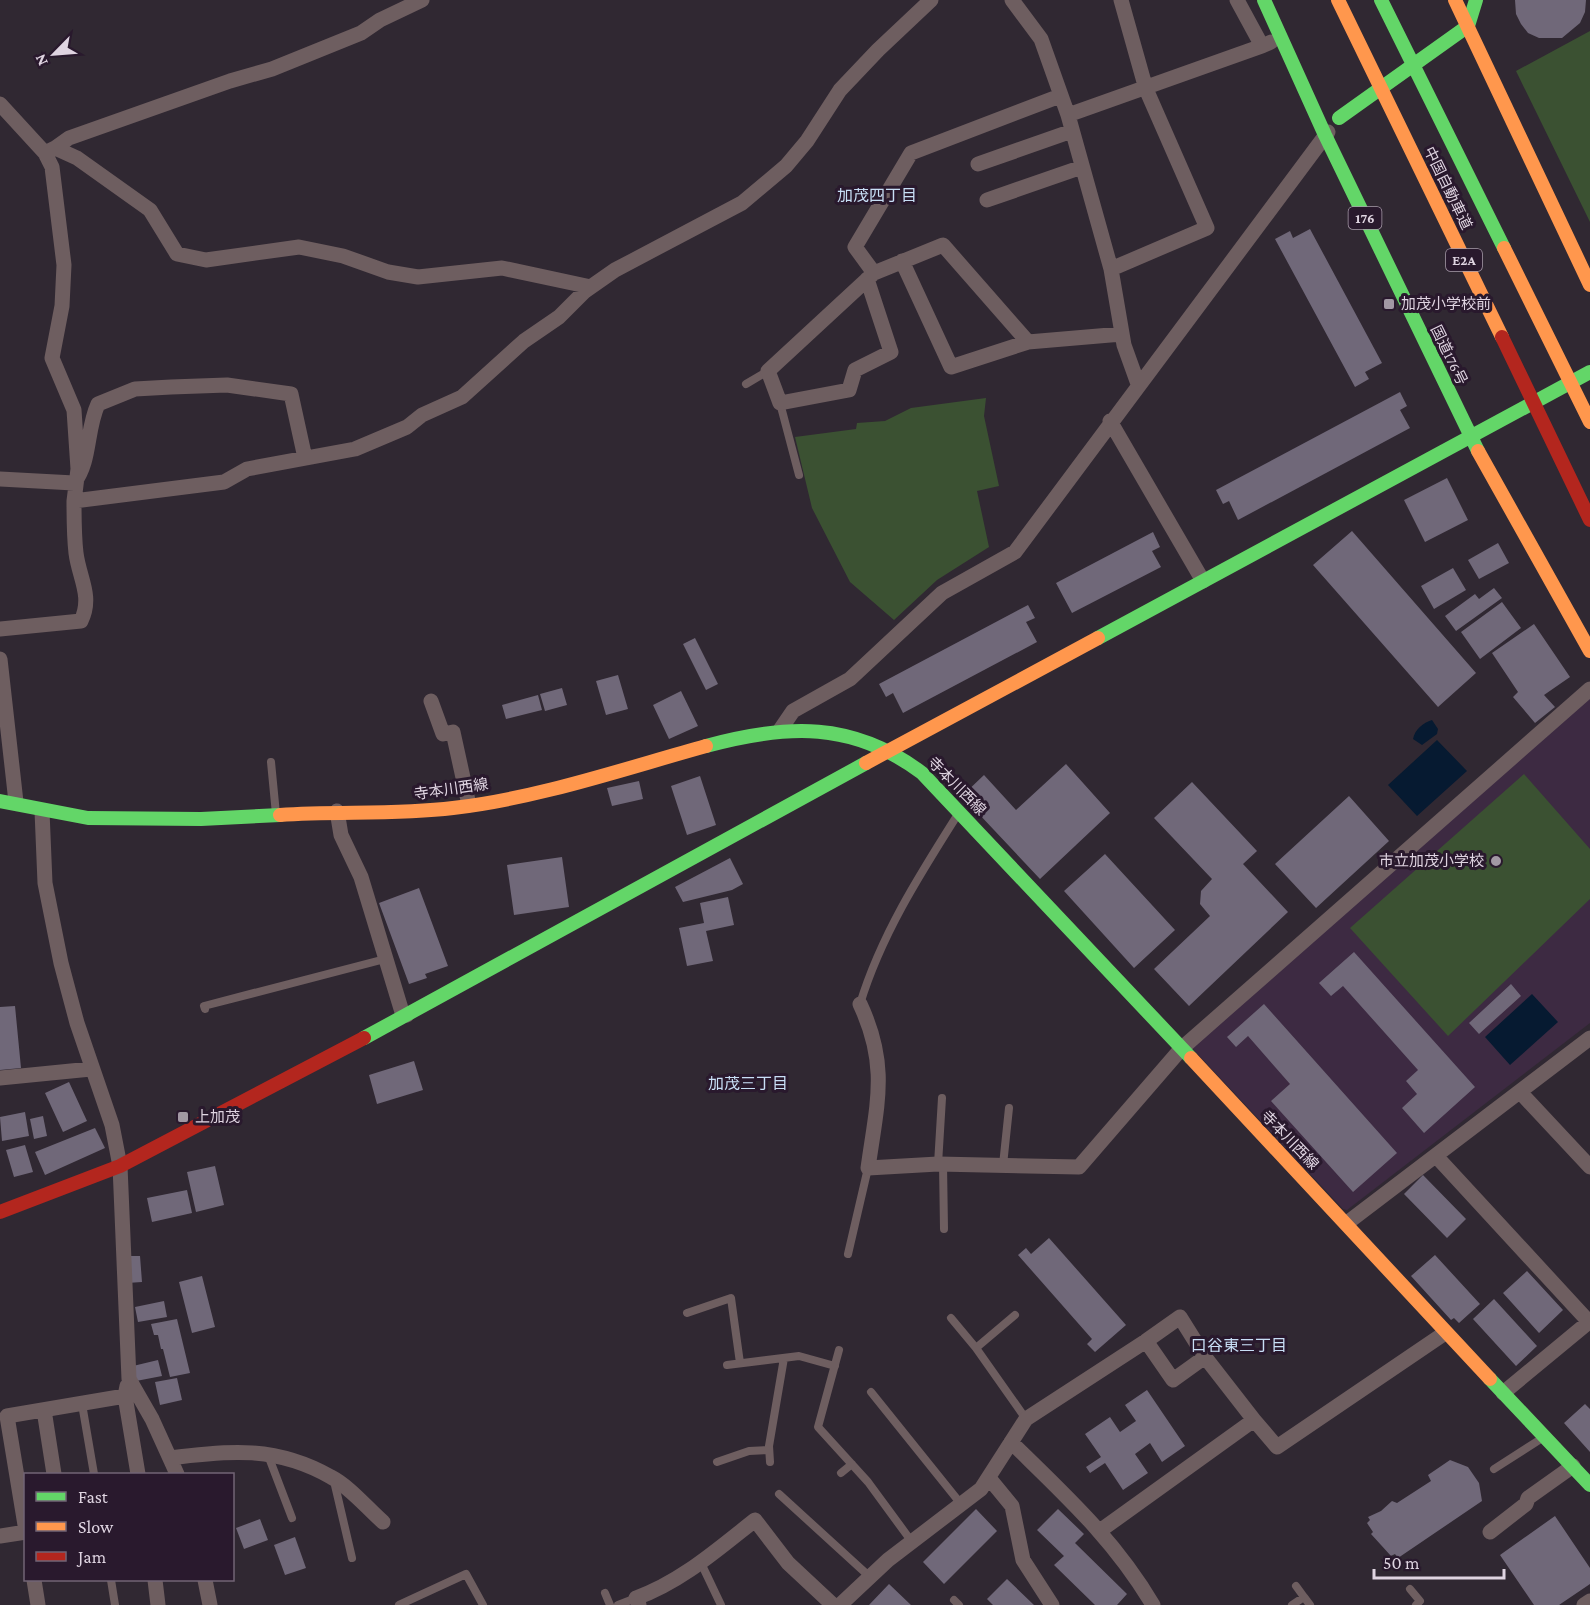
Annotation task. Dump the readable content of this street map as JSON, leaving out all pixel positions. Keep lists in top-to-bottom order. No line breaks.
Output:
{"streets":{"main road":["中国自動車道","176","E2A","国道176号","寺本川西線"]},"districts":["加茂四丁目","加茂三丁目","口谷東三丁目"],"places":{"transit":["加茂小学校前","上加茂"],"other":["市立加茂小学校"]},"legend":["Fast","Slow","Jam"],"scale_bar":"50 m","north":"bottom left"}
